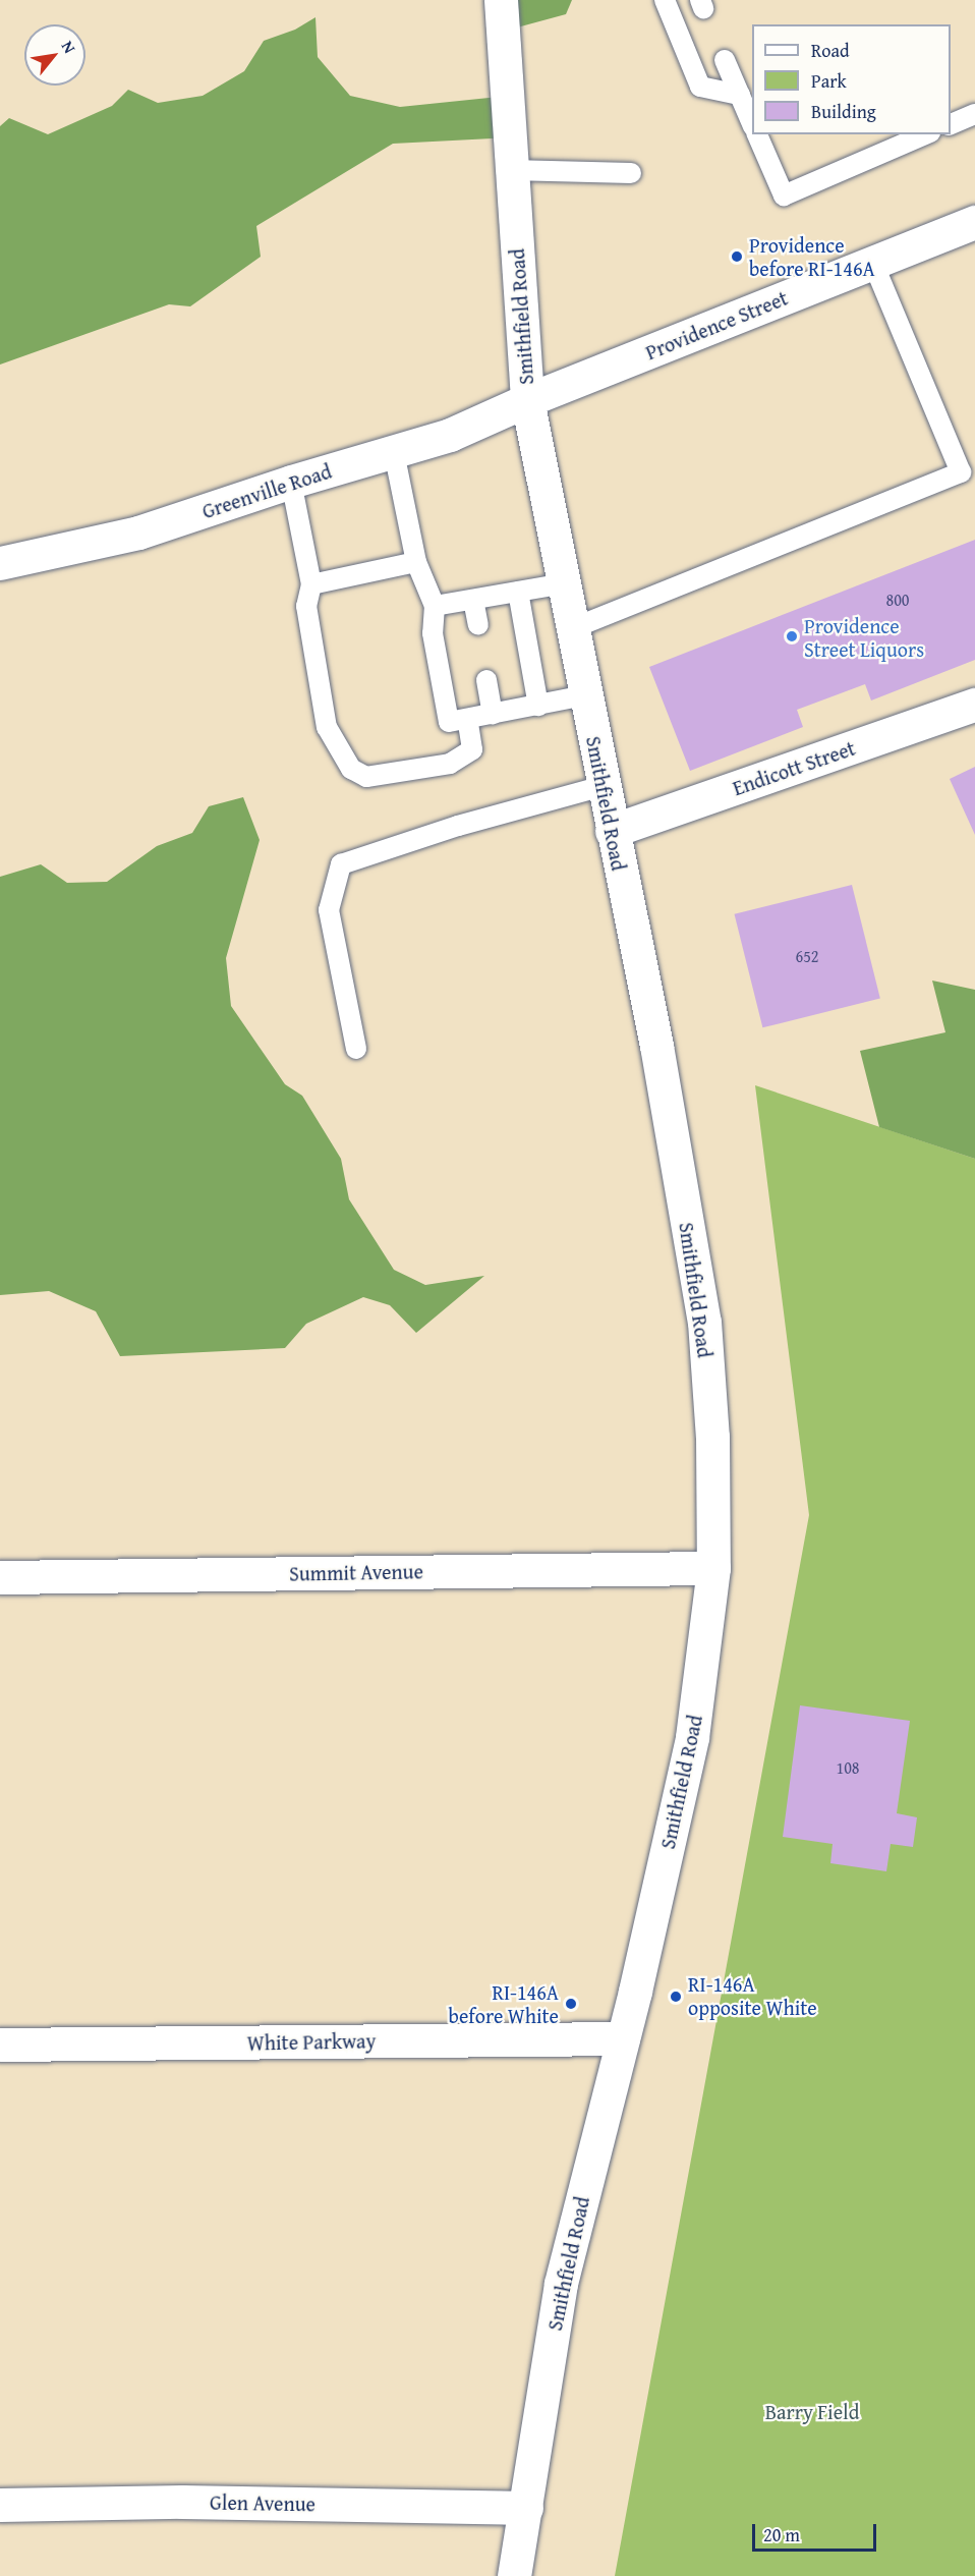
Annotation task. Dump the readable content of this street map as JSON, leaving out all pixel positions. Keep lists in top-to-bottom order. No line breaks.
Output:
{"streets":{"main road":["Smithfield Road","Providence Street","Greenville Road","Endicott Street","Summit Avenue","White Parkway","Glen Avenue"]},"crossings":[["Smithfield Road","Providence Street"],["Smithfield Road","Greenville Road"],["Smithfield Road","Endicott Street"],["Smithfield Road","Summit Avenue"],["Smithfield Road","White Parkway"],["Smithfield Road","Glen Avenue"],["Providence Street","Greenville Road"]],"parks":["Barry Field"],"places":["Providence before RI-146A","Providence Street Liquors","RI-146A opposite White","RI-146A before White"],"house_numbers":["800","652","108"],"legend":["Road","Park","Building"],"scale_bar":"20 m","north":"top right"}
